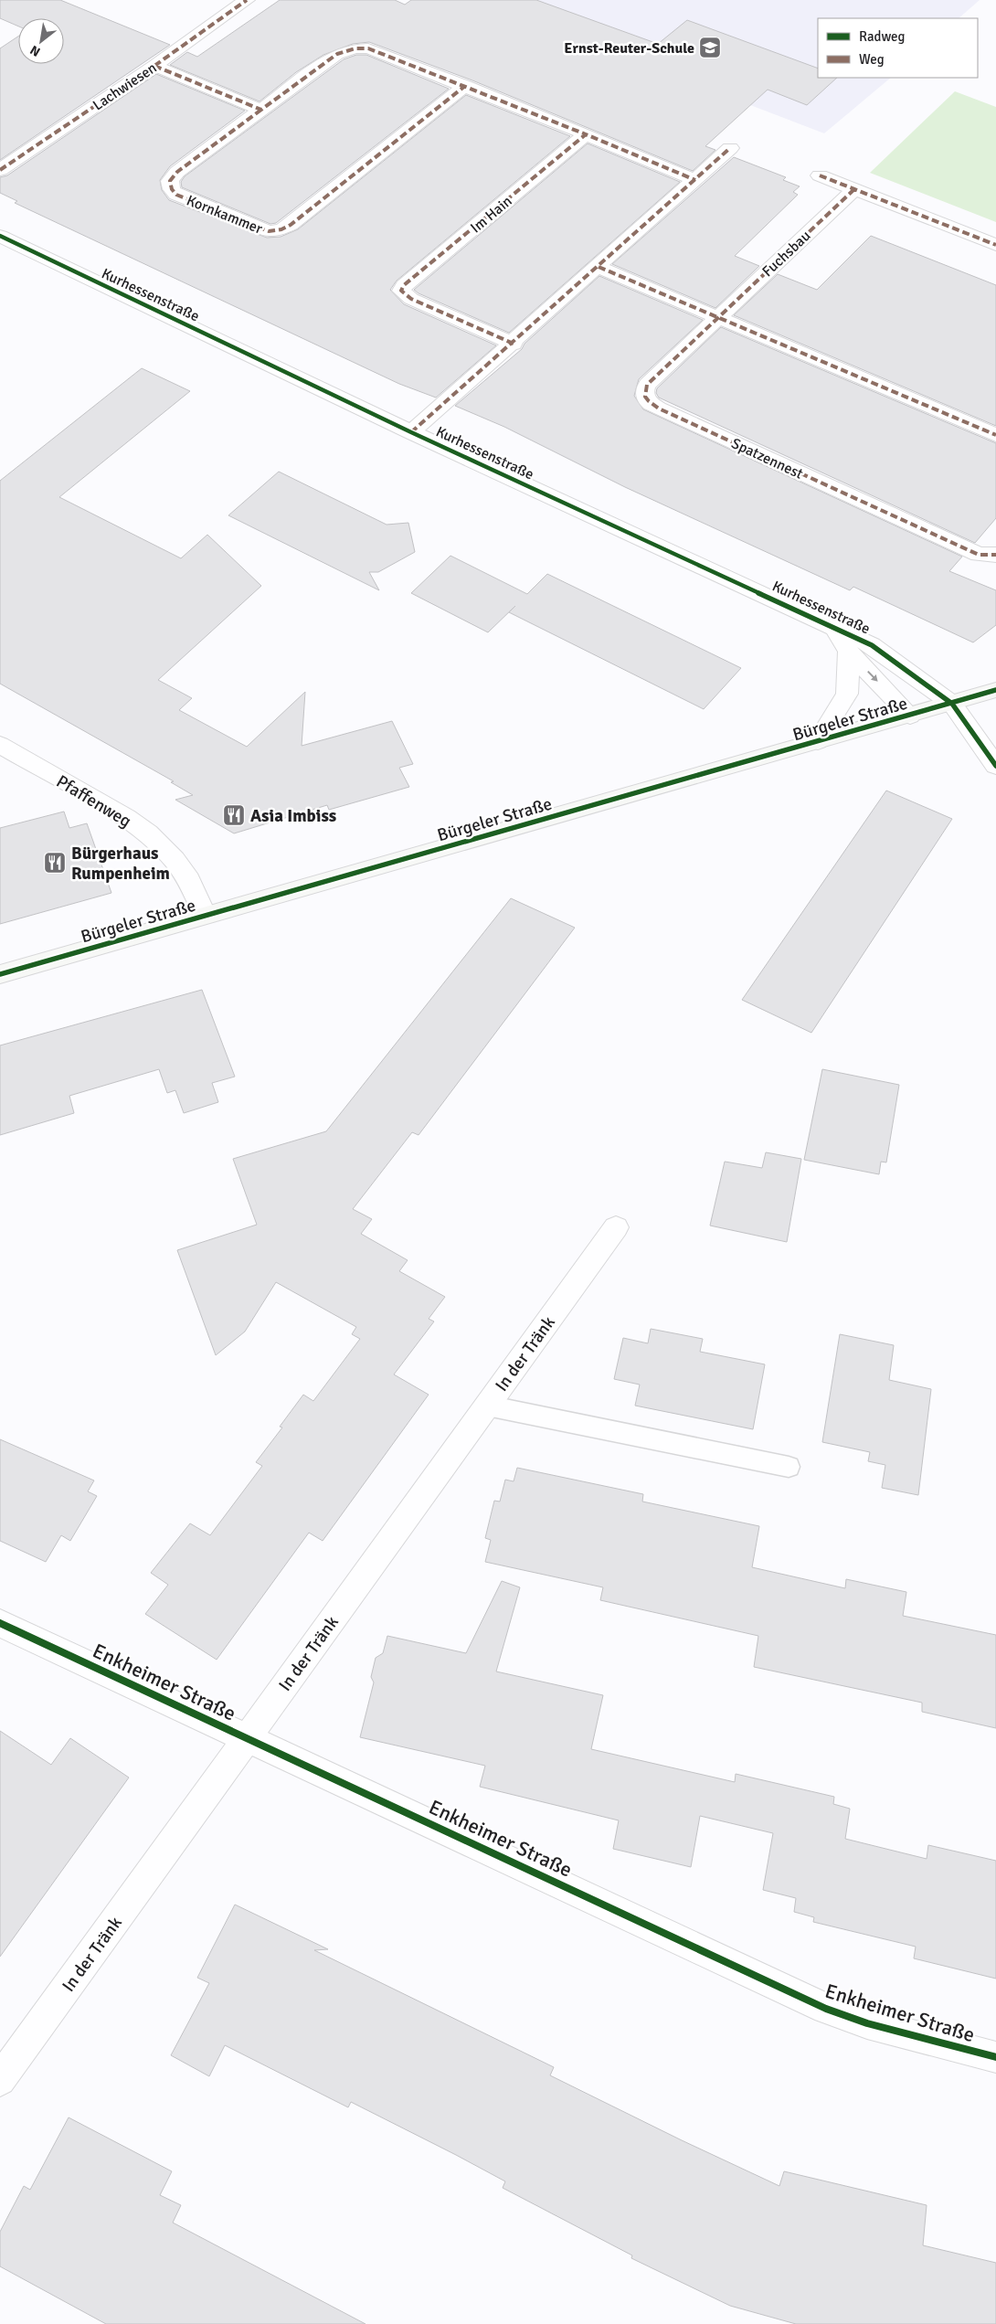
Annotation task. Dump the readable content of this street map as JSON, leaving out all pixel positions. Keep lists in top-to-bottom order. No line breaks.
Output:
{"streets":{"street":["Lachwiesen","Kornkammer","Im Hain","Fuchsbau","Kurhessenstraße","Spatzennest","Bürgeler Straße","Pfaffenweg","In der Tränk","Enkheimer Straße"]},"crossings":[["Kornkammer","Im Hain"],["Fuchsbau","Spatzennest"],["Kurhessenstraße","Bürgeler Straße"],["Bürgeler Straße","Pfaffenweg"],["In der Tränk","Enkheimer Straße"]],"places":{"school or university":["Ernst-Reuter-Schule"],"restaurant":["Asia Imbiss","Bürgerhaus Rumpenheim"]},"legend":["Radweg","Weg"],"north":"bottom left"}
